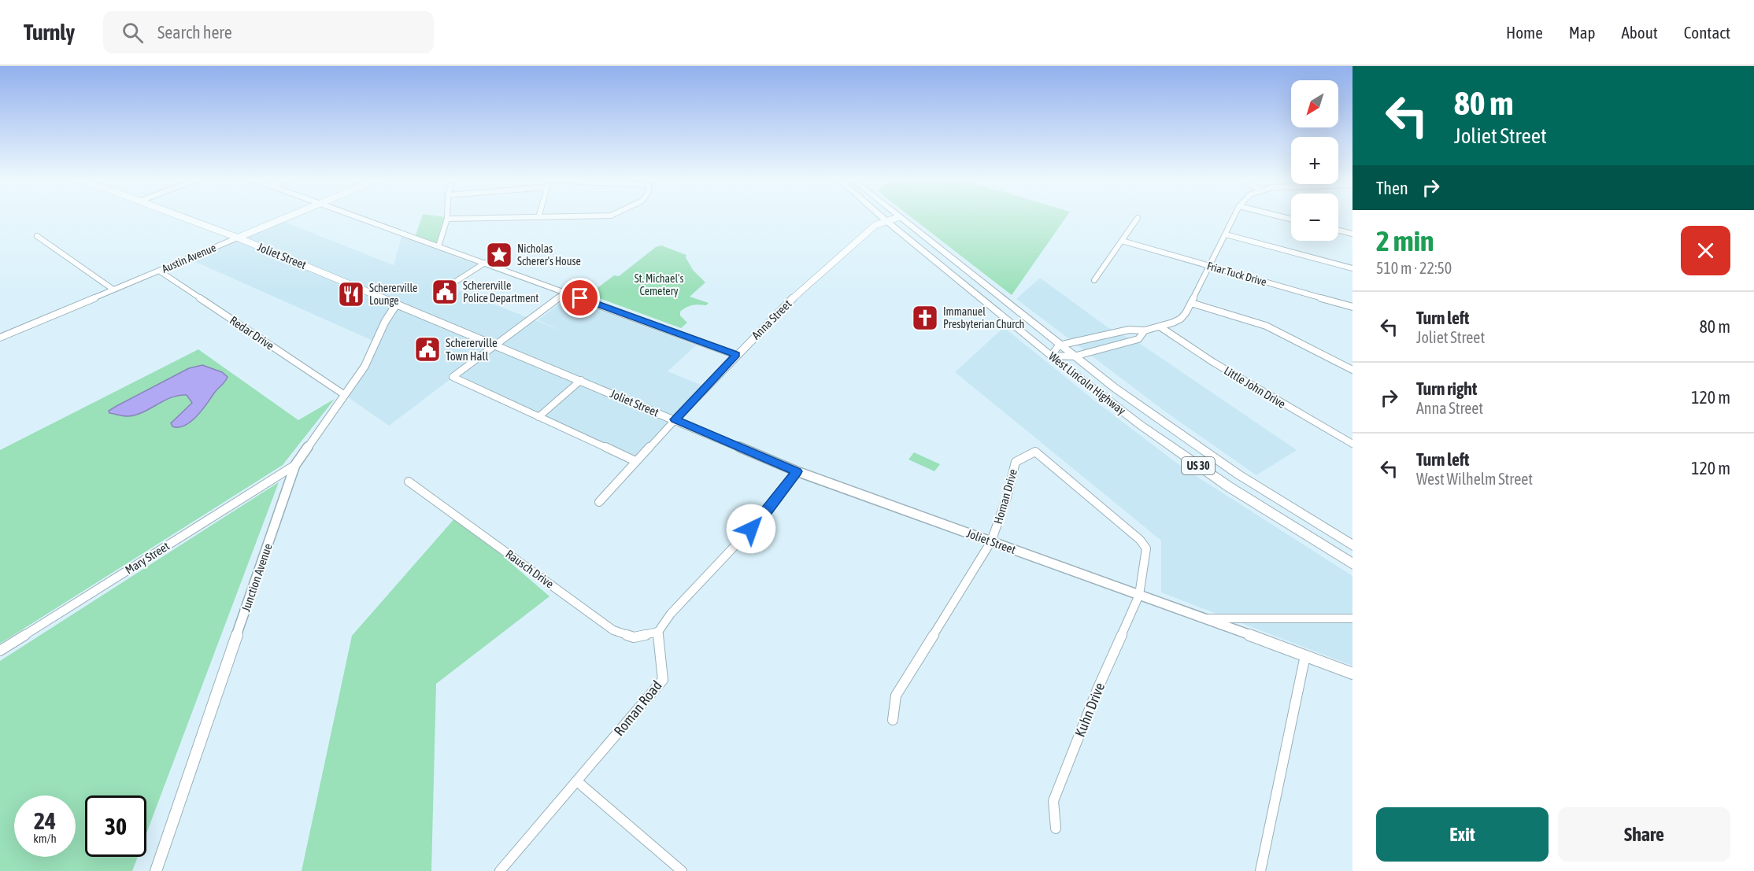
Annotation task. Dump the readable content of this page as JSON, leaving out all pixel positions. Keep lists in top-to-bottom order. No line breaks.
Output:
{"streets":{"main road":["West Lincoln Highway","US 30"],"street":["Joliet Street","Austin Avenue","Friar Tuck Drive","Anna Street","Redar Drive","Little John Drive","Homan Drive","Mary Street","Rausch Drive","Junction Avenue","Roman Road","Kuhn Drive"]},"crossings":[["Joliet Street","Austin Avenue"],["Joliet Street","Anna Street"],["Joliet Street","Homan Drive"],["Joliet Street","Junction Avenue"],["Joliet Street","Kuhn Drive"],["Austin Avenue","Redar Drive"],["Anna Street","West Lincoln Highway"],["Redar Drive","Junction Avenue"],["Homan Drive","Kuhn Drive"],["Mary Street","Junction Avenue"],["Rausch Drive","Roman Road"]],"parks":["St. Michael's Cemetery"],"places":{"place":["Nicholas Scherer's House"],"public building":["Schererville Police Department","Schererville Town Hall"],"restaurant":["Schererville Lounge"],"church":["Immanuel Presbyterian Church"]},"north":"bottom left","page":{"header":"Turnly","search":"Search here","nav":["Home","Map","About","Contact"],"turn":["80 m","Joliet Street"],"map_buttons":["+","−"],"then":"Then","heading":["2 min","510 m · 22:50"],"list":[{"name":"Turn left","note":"Joliet Street","value":"80 m"},{"name":"Turn right","note":"Anna Street","value":"120 m"},{"name":"Turn left","note":"West Wilhelm Street","value":"120 m"}],"speed":"24 km/h","limit":"30","buttons":["Exit","Share"]}}
